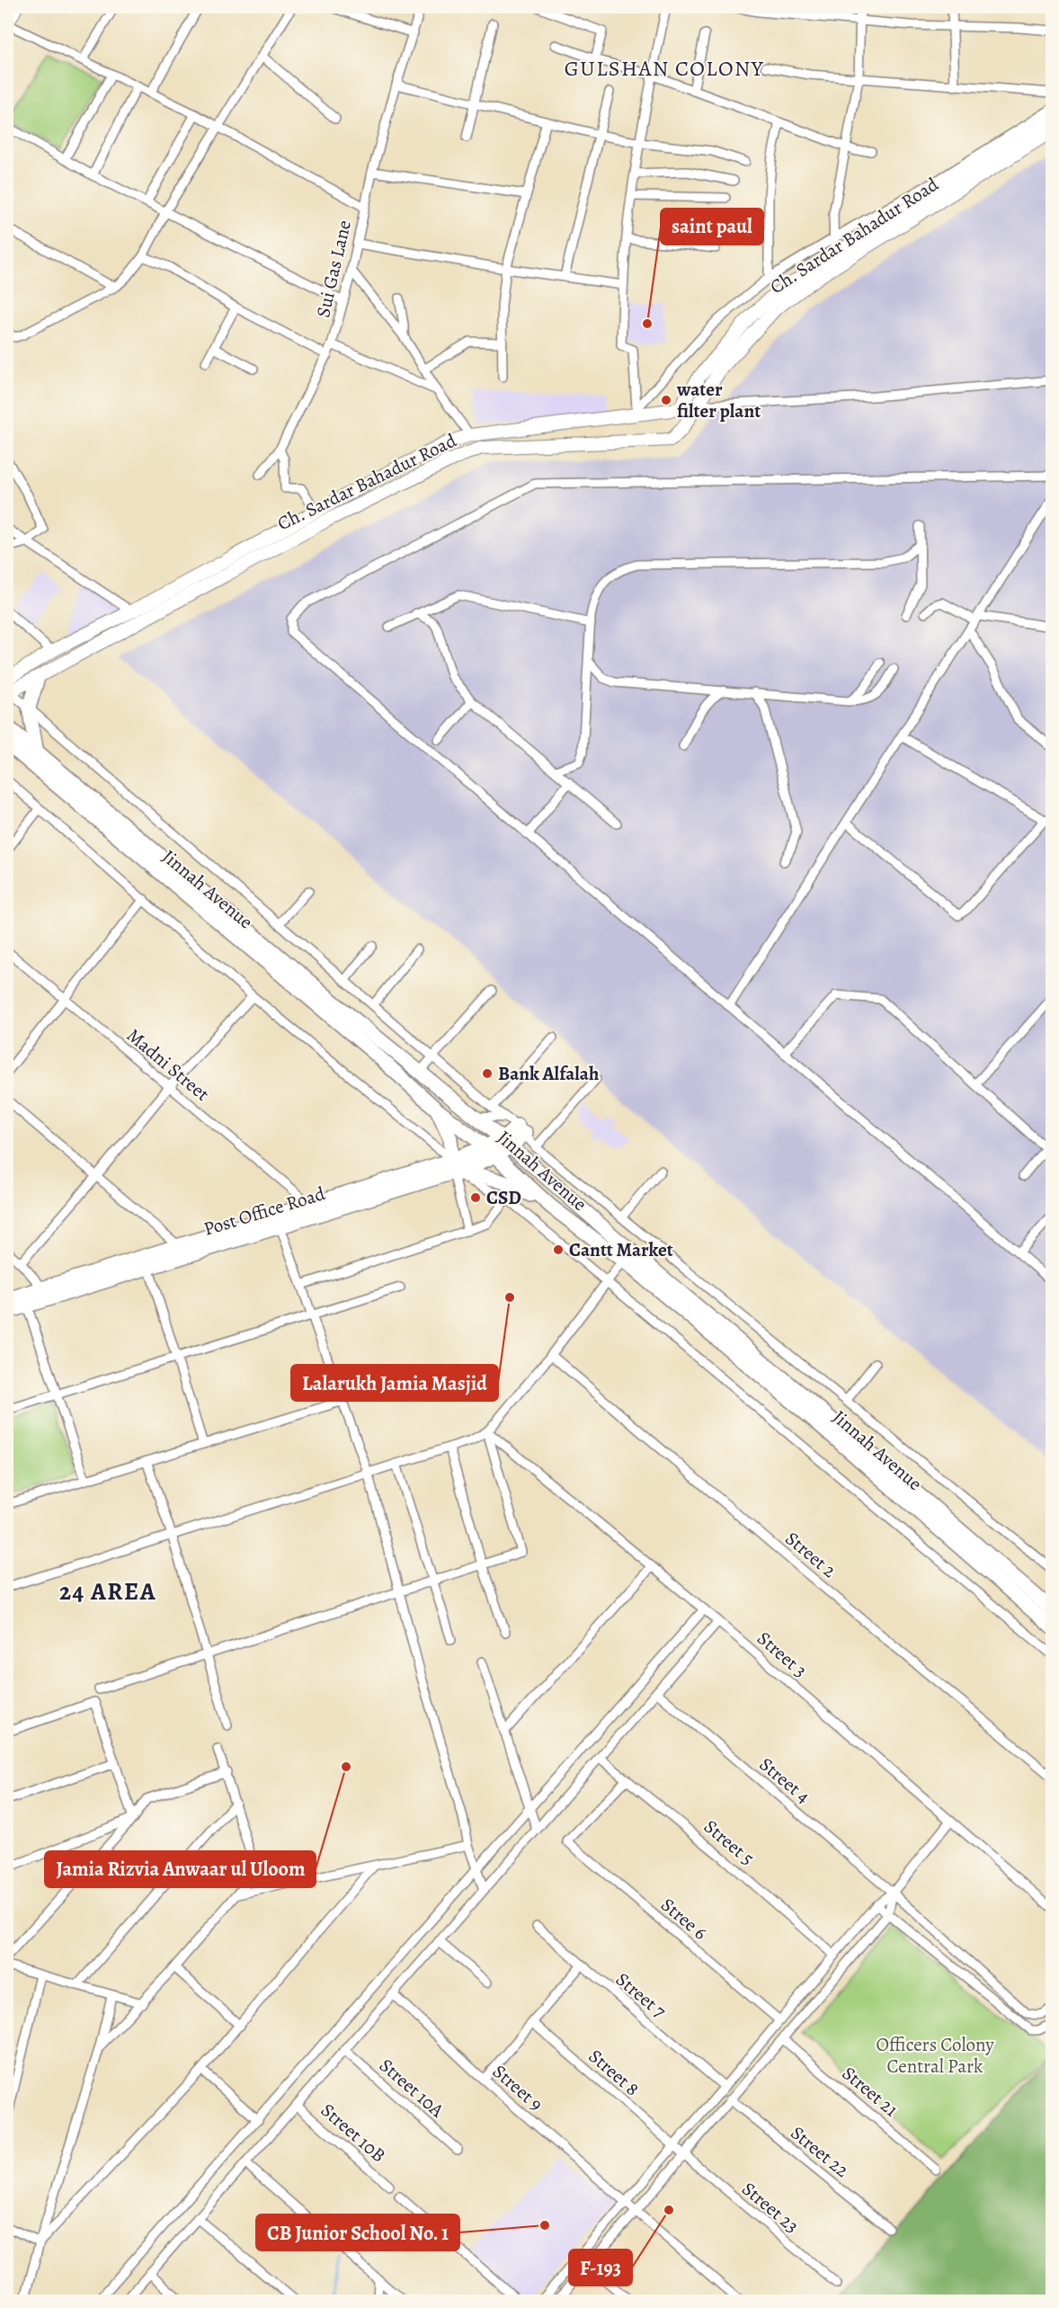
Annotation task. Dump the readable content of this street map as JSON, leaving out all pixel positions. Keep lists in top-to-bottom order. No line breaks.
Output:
{"streets":{"main road":["Ch. Sardar Bahadur Road","Jinnah Avenue","Post Office Road"],"street":["Sui Gas Lane","Madni Street","Street 2","Street 3","Street 4","Street 5","Stree 6","Street 7","Street 8","Street 10A","Street 9","Street 21","Street 10B","Street 22","Street 23"]},"crossings":[["Jinnah Avenue","Post Office Road"],["Madni Street","Post Office Road"],["Street 5","Stree 6"],["Street 8","Street 23"]],"districts":["GULSHAN COLONY","24 AREA"],"parks":["Officers Colony Central Park"],"places":["saint paul","water filter plant","Bank Alfalah","CSD","Cantt Market","Lalarukh Jamia Masjid","Jamia Rizvia Anwaar ul Uloom","F-193","CB Junior School No. 1"]}
